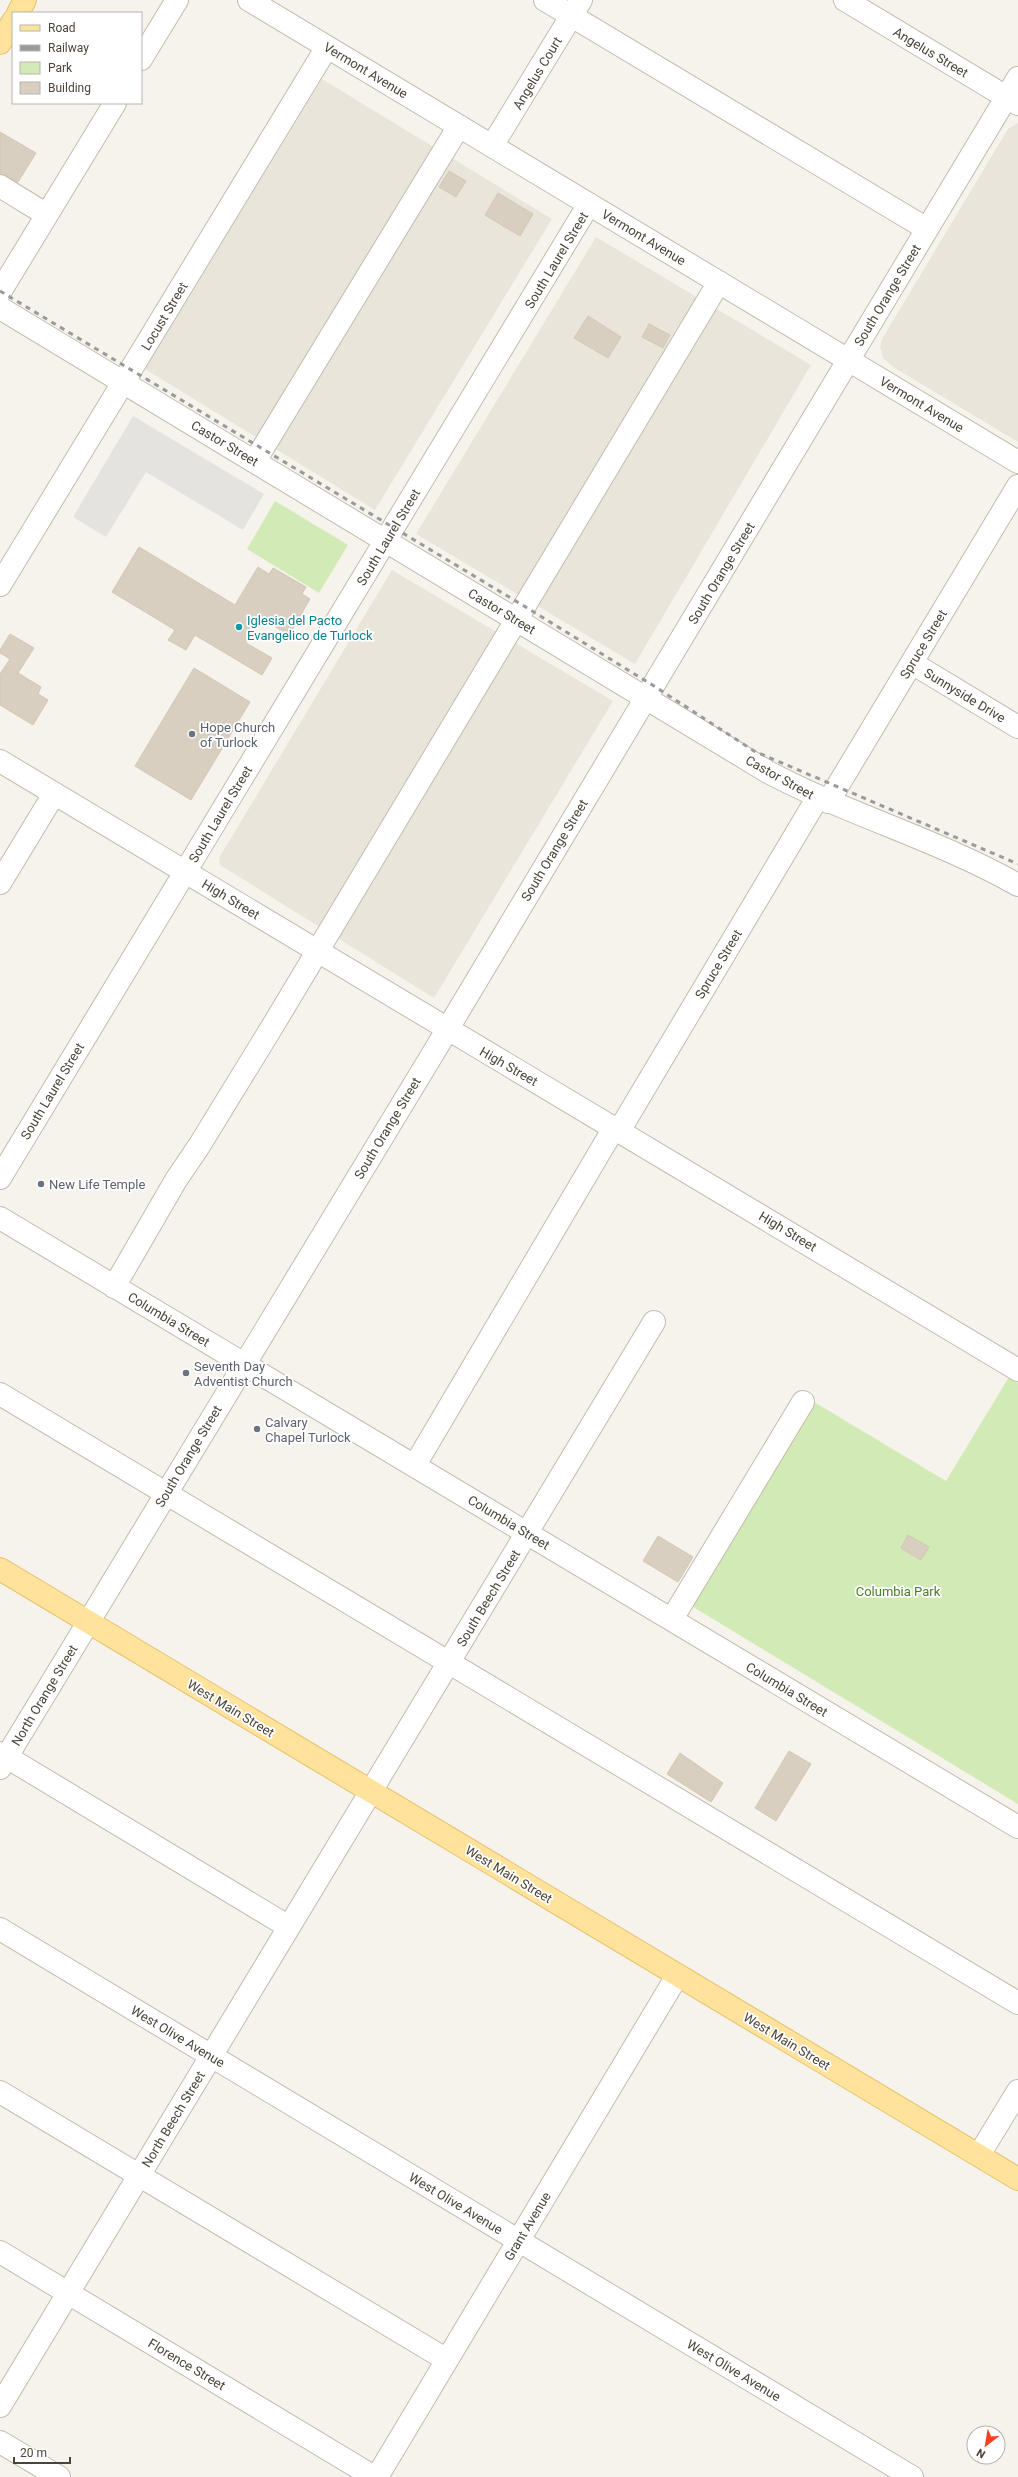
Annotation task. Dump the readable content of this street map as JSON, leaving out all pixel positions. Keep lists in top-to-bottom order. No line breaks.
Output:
{"streets":{"main road":["West Main Street"],"street":["Angelus Street","Vermont Avenue","Angelus Court","South Laurel Street","South Orange Street","Locust Street","Castor Street","Spruce Street","Sunnyside Drive","High Street","Columbia Street","South Beech Street","North Orange Street","West Olive Avenue","North Beech Street","Grant Avenue","Florence Street"]},"crossings":[["Angelus Street","South Orange Street"],["Vermont Avenue","Angelus Court"],["Vermont Avenue","South Laurel Street"],["Vermont Avenue","South Orange Street"],["Vermont Avenue","Locust Street"],["South Laurel Street","Castor Street"],["South Laurel Street","High Street"],["South Orange Street","Castor Street"],["South Orange Street","High Street"],["South Orange Street","Columbia Street"],["South Orange Street","North Orange Street"],["South Orange Street","West Main Street"],["Locust Street","Castor Street"],["Castor Street","Spruce Street"],["Spruce Street","Sunnyside Drive"],["Spruce Street","High Street"],["Spruce Street","Columbia Street"],["Columbia Street","South Beech Street"],["South Beech Street","West Main Street"],["South Beech Street","North Beech Street"],["North Orange Street","West Main Street"],["West Main Street","North Beech Street"],["West Main Street","Grant Avenue"],["West Olive Avenue","North Beech Street"],["West Olive Avenue","Grant Avenue"],["North Beech Street","Florence Street"],["Grant Avenue","Florence Street"]],"parks":["Columbia Park"],"places":["Iglesia del Pacto Evangelico de Turlock","Hope Church of Turlock","New Life Temple","Seventh Day Adventist Church","Calvary Chapel Turlock"],"legend":["Road","Railway","Park","Building"],"scale_bar":"20 m","north":"bottom left"}
